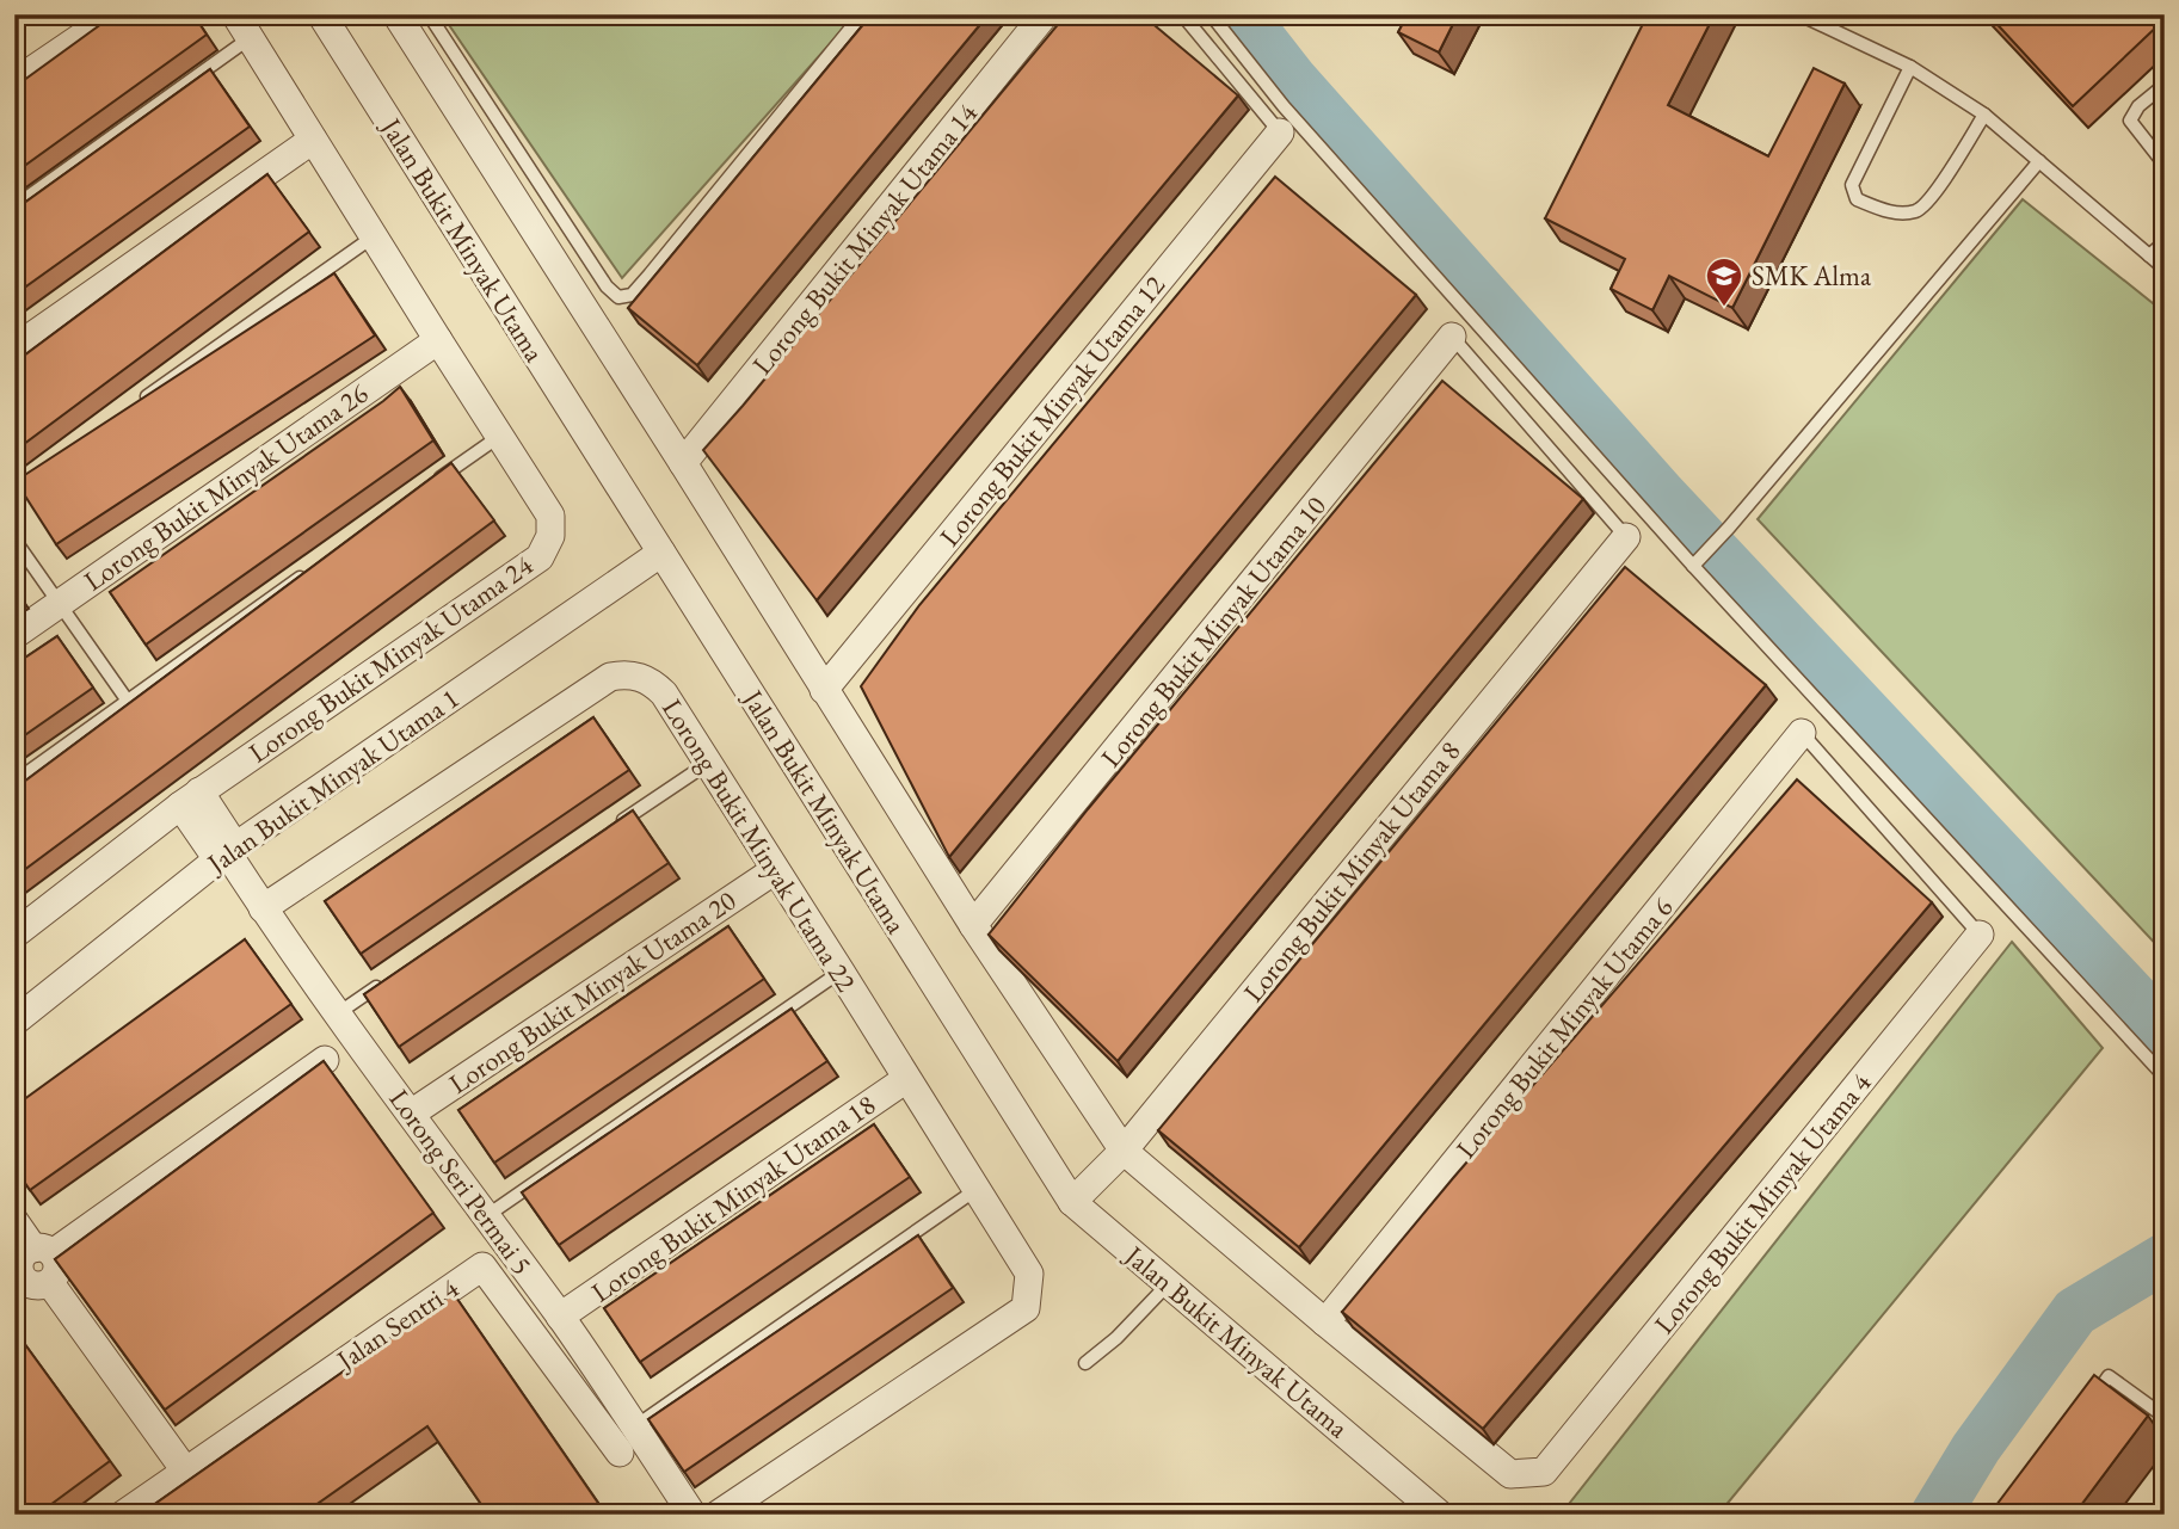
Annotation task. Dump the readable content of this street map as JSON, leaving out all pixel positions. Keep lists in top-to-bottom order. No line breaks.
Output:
{"streets":{"street":["Lorong Bukit Minyak Utama 14","Jalan Bukit Minyak Utama","Lorong Bukit Minyak Utama 12","Lorong Bukit Minyak Utama 26","Lorong Bukit Minyak Utama 10","Lorong Bukit Minyak Utama 24","Jalan Bukit Minyak Utama 1","Lorong Bukit Minyak Utama 22","Lorong Bukit Minyak Utama 8","Lorong Bukit Minyak Utama 20","Lorong Bukit Minyak Utama 6","Lorong Seri Permai 5","Lorong Bukit Minyak Utama 18","Lorong Bukit Minyak Utama 4","Jalan Sentri 4"]},"crossings":[["Jalan Bukit Minyak Utama","Jalan Bukit Minyak Utama 1"],["Jalan Bukit Minyak Utama","Lorong Bukit Minyak Utama 8"],["Lorong Bukit Minyak Utama 26","Lorong Bukit Minyak Utama 24"],["Lorong Bukit Minyak Utama 24","Lorong Seri Permai 5"],["Jalan Bukit Minyak Utama 1","Lorong Seri Permai 5"],["Lorong Bukit Minyak Utama 22","Lorong Bukit Minyak Utama 20"],["Lorong Bukit Minyak Utama 22","Lorong Seri Permai 5"],["Lorong Bukit Minyak Utama 22","Lorong Bukit Minyak Utama 18"],["Lorong Bukit Minyak Utama 20","Lorong Seri Permai 5"],["Lorong Bukit Minyak Utama 6","Lorong Bukit Minyak Utama 4"],["Lorong Seri Permai 5","Lorong Bukit Minyak Utama 18"]],"places":{"school or university":["SMK Alma"]}}
